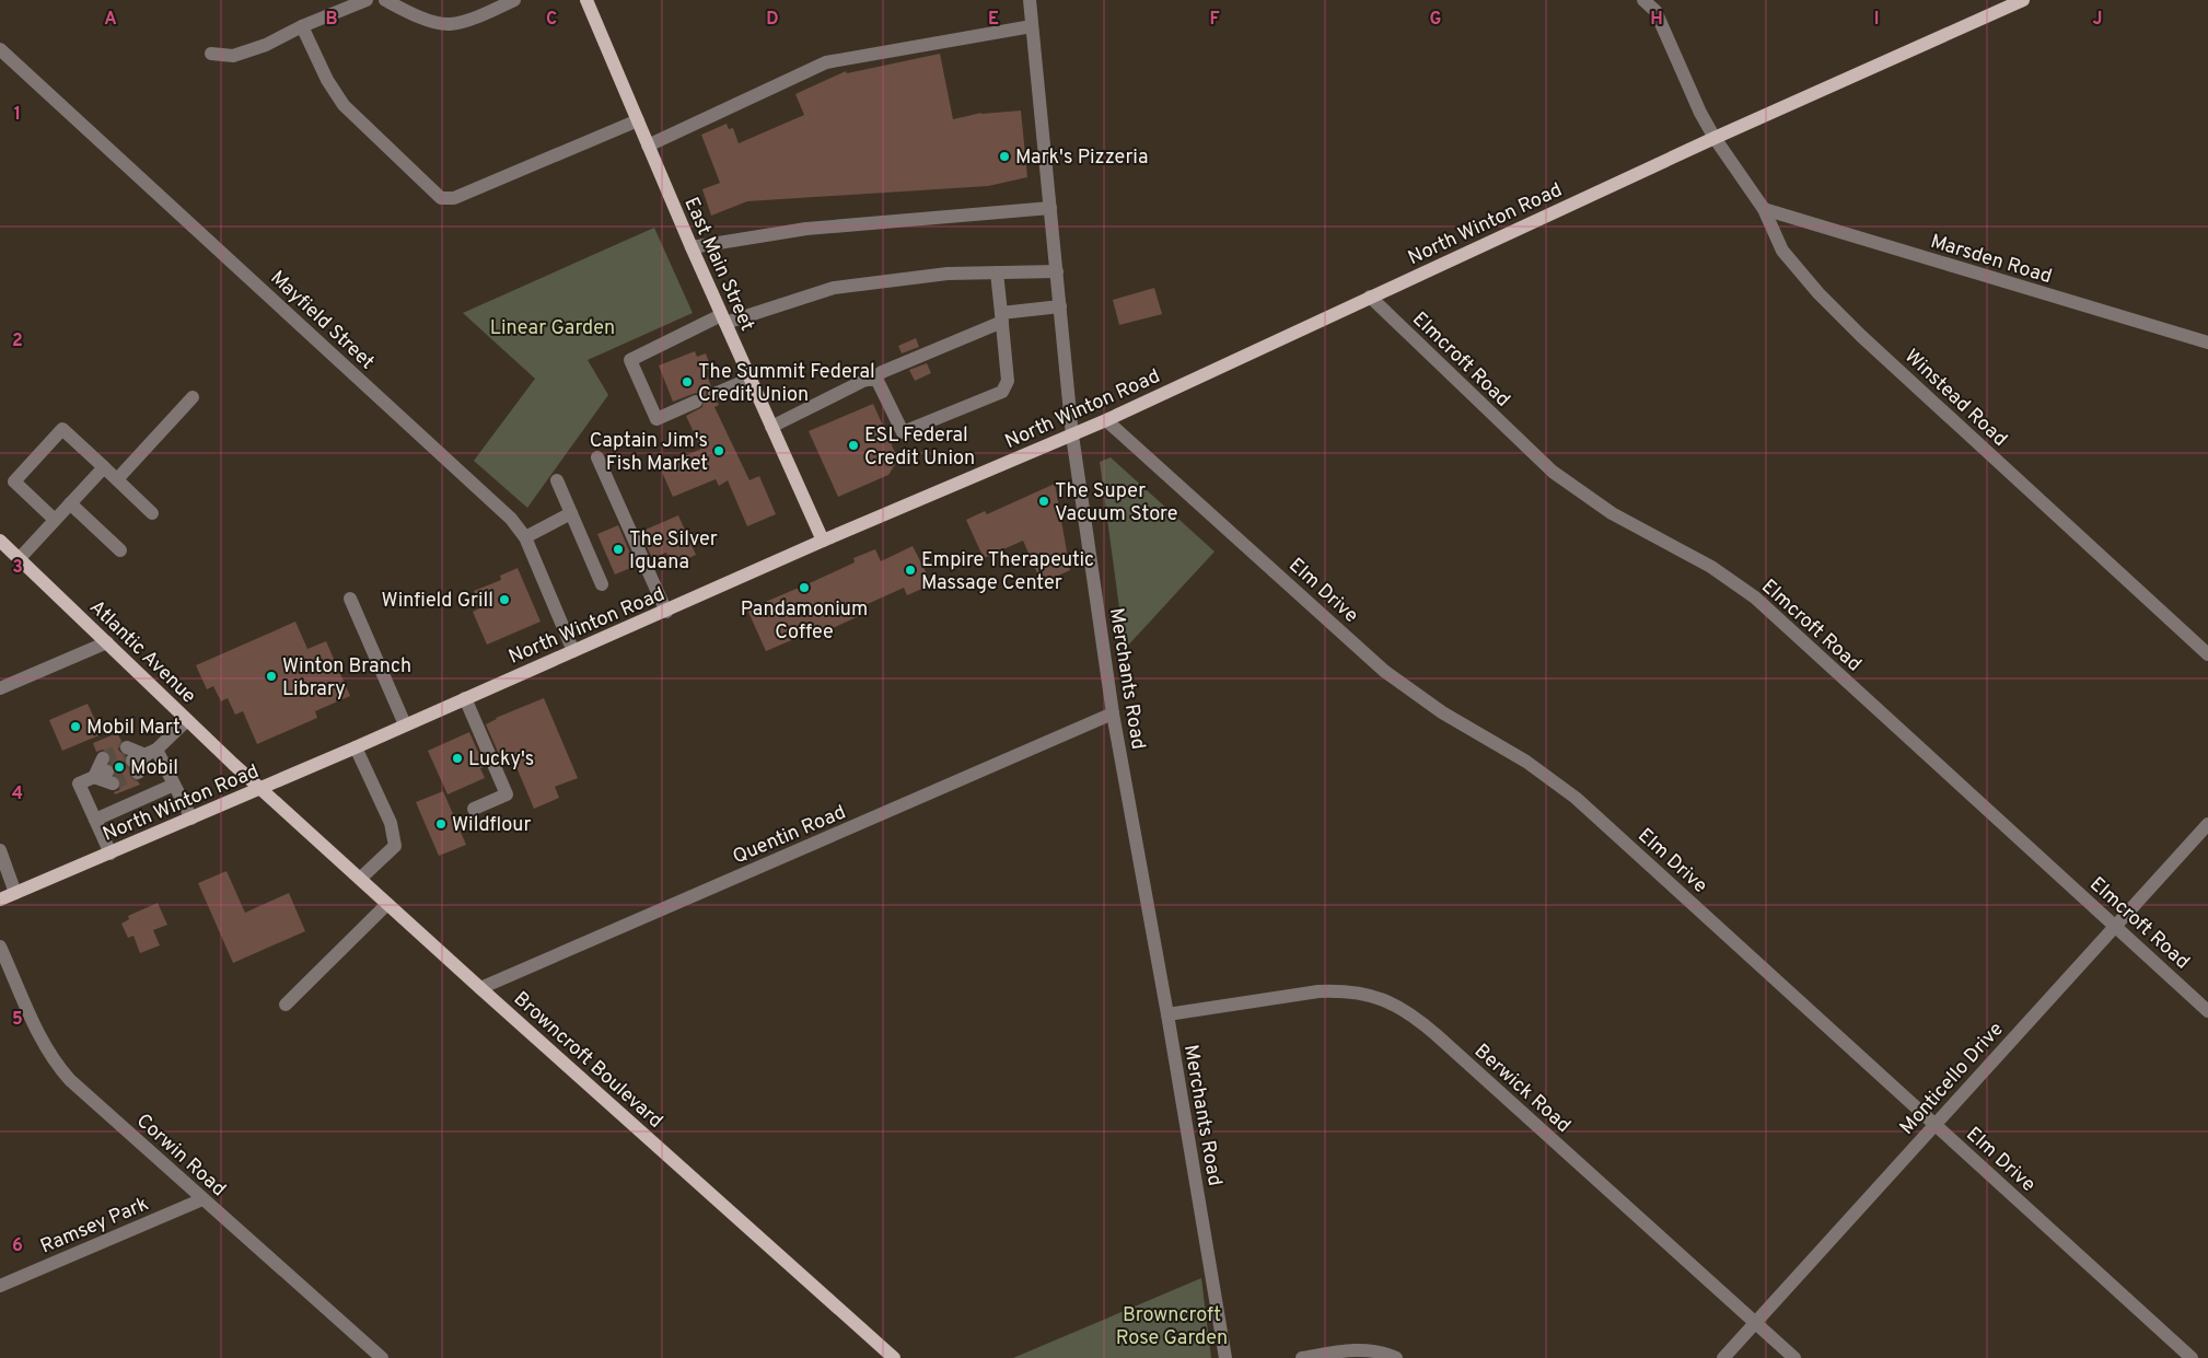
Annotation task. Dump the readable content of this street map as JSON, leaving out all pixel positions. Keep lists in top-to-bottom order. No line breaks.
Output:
{"streets":{"main road":["North Winton Road","East Main Street","Atlantic Avenue","Browncroft Boulevard"],"street":["Marsden Road","Mayfield Street","Elmcroft Road","Winstead Road","Elm Drive","Merchants Road","Quentin Road","Monticello Drive","Berwick Road","Corwin Road","Ramsey Park"]},"crossings":[["North Winton Road","East Main Street"],["North Winton Road","Mayfield Street"],["North Winton Road","Elmcroft Road"],["North Winton Road","Winstead Road"],["North Winton Road","Elm Drive"],["North Winton Road","Atlantic Avenue"],["North Winton Road","Merchants Road"],["North Winton Road","Browncroft Boulevard"],["Marsden Road","Winstead Road"],["Elmcroft Road","Monticello Drive"],["Elm Drive","Monticello Drive"],["Atlantic Avenue","Browncroft Boulevard"],["Merchants Road","Quentin Road"],["Merchants Road","Berwick Road"],["Quentin Road","Browncroft Boulevard"],["Monticello Drive","Berwick Road"],["Corwin Road","Ramsey Park"]],"parks":["Linear Garden","Browncroft Rose Garden"],"places":["Mark's Pizzeria","The Summit Federal Credit Union","ESL Federal Credit Union","Captain Jim's Fish Market","The Super Vacuum Store","The Silver Iguana","Empire Therapeutic Massage Center","Pandamonium Coffee","Winfield Grill","Winton Branch Library","Mobil Mart","Lucky's","Mobil","Wildflour"],"grid":{"columns":["A","B","C","D","E","F","G","H","I","J"],"rows":["1","2","3","4","5","6"]}}
